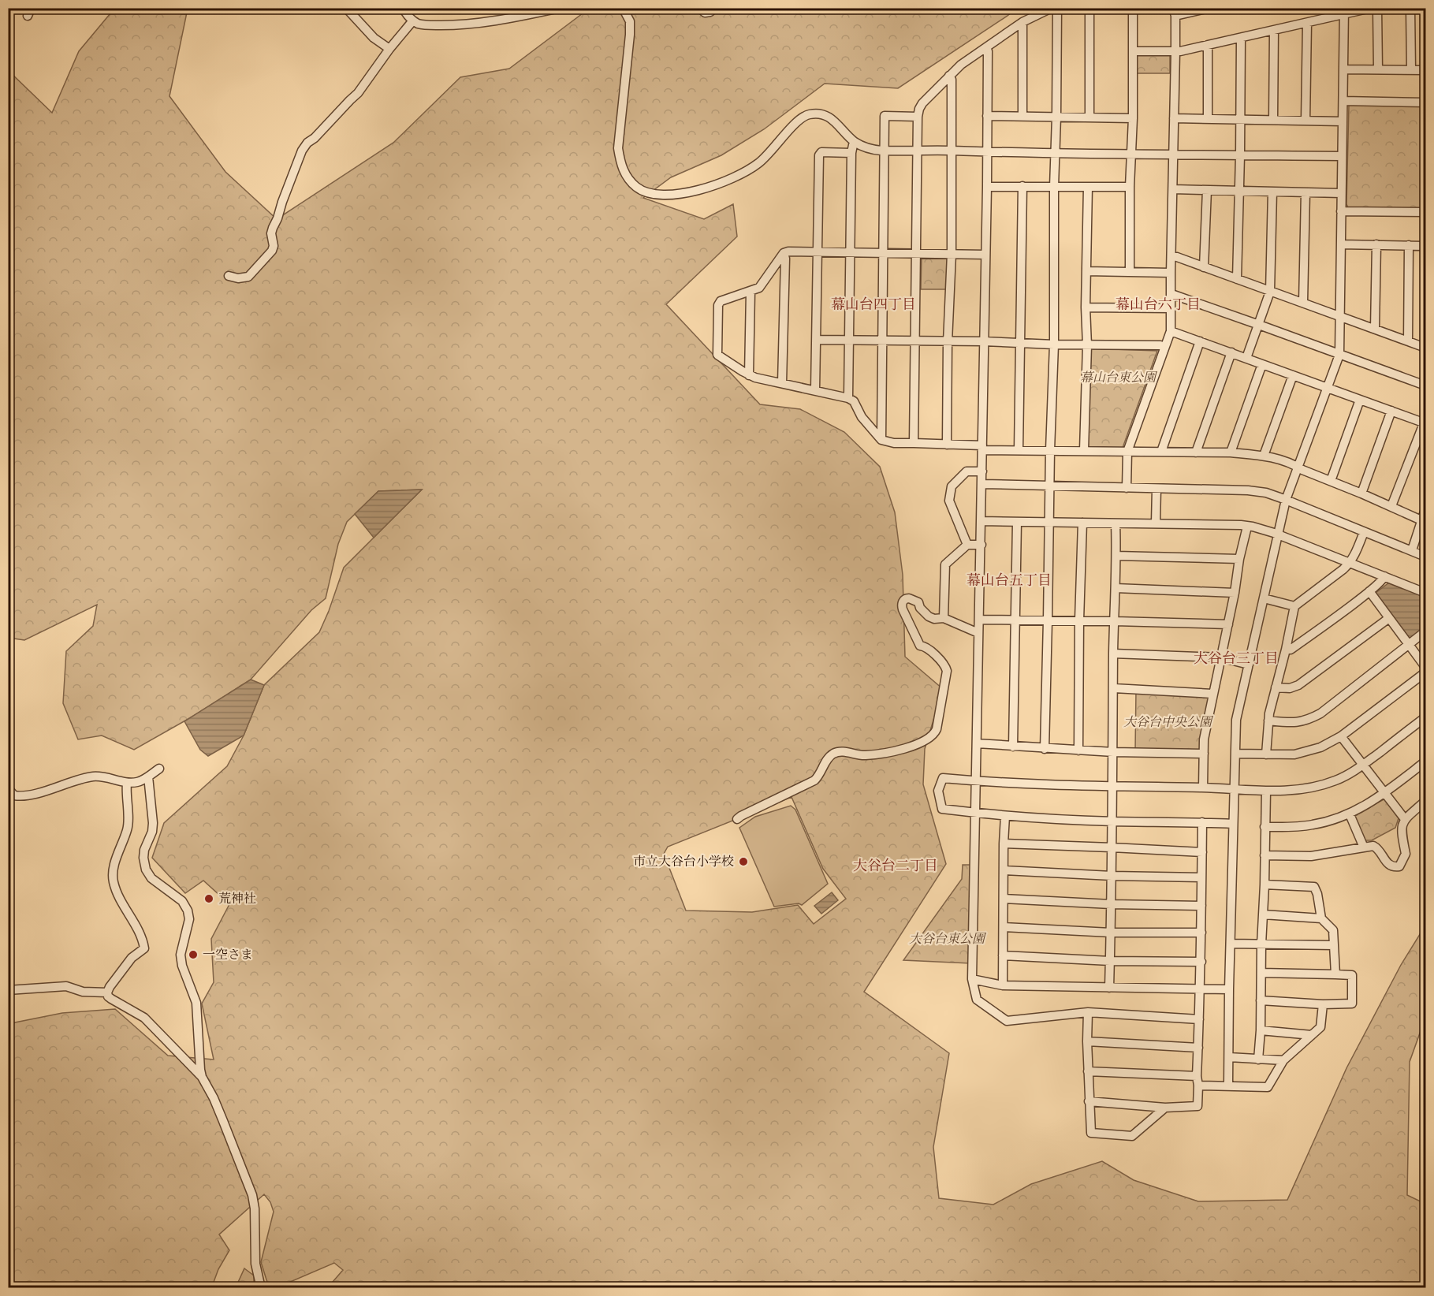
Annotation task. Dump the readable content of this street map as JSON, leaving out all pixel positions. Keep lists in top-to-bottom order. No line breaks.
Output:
{"districts":["幕山台四丁目","幕山台六丁目","幕山台五丁目","大谷台三丁目","大谷台二丁目"],"parks":["幕山台東公園","大谷台中央公園","大谷台東公園"],"places":["市立大谷台小学校","荒神社","一空さま"]}
